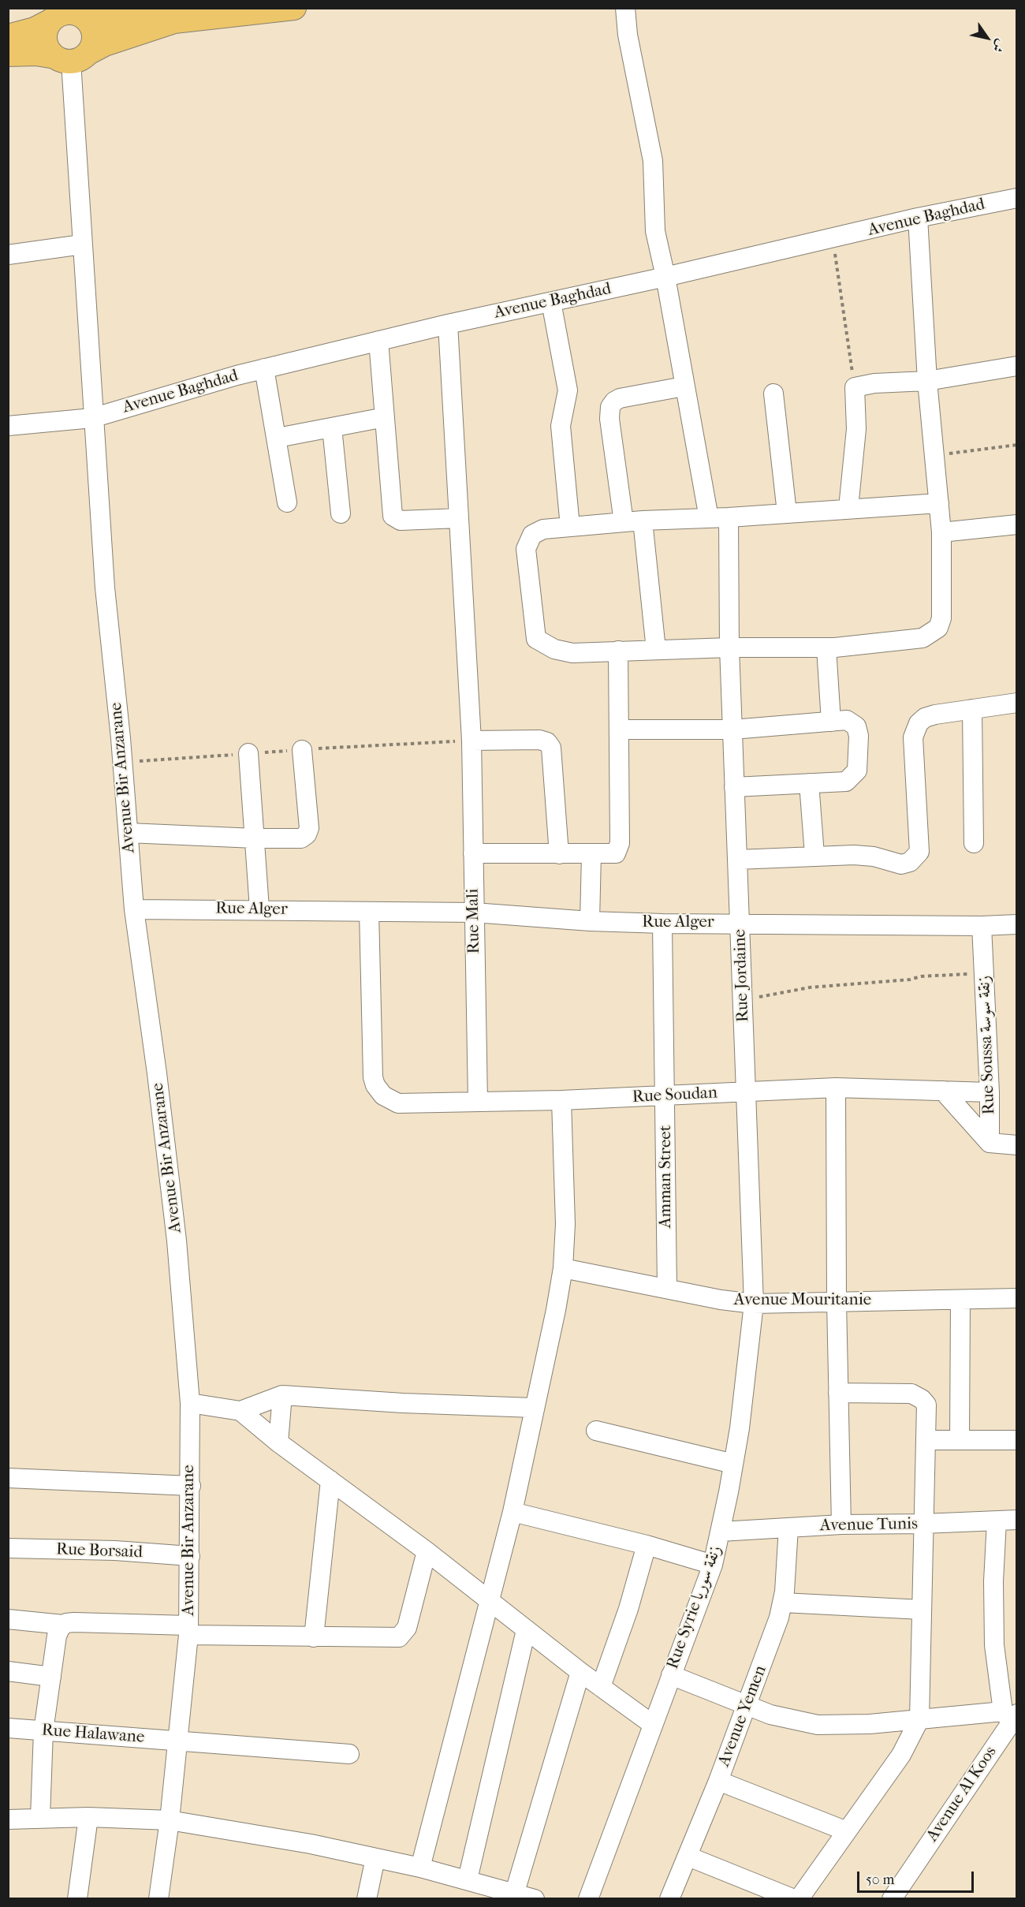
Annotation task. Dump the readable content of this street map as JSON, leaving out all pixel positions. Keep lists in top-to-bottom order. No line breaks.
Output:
{"streets":{"street":["Avenue Baghdad","Avenue Bir Anzarane","Rue Alger","Rue Mali","Rue Jordaine","Rue Soussa زنقة سوسة","Rue Soudan","Amman Street","Avenue Mouritanie","Avenue Tunis","Rue Borsaid","Rue Syrie زنقة سوريا","Avenue Yemen","Rue Halawane","Avenue Al Koos"]},"crossings":[["Avenue Baghdad","Avenue Bir Anzarane"],["Avenue Baghdad","Rue Mali"],["Avenue Bir Anzarane","Rue Alger"],["Avenue Bir Anzarane","Rue Borsaid"],["Avenue Bir Anzarane","Rue Halawane"],["Rue Alger","Rue Mali"],["Rue Alger","Rue Jordaine"],["Rue Alger","Rue Soussa زنقة سوسة"],["Rue Alger","Rue Soudan"],["Rue Alger","Amman Street"],["Rue Mali","Rue Soudan"],["Rue Jordaine","Rue Soudan"],["Rue Jordaine","Avenue Mouritanie"],["Rue Jordaine","Rue Syrie زنقة سوريا"],["Rue Soussa زنقة سوسة","Rue Soudan"],["Rue Soudan","Amman Street"],["Amman Street","Avenue Mouritanie"],["Avenue Mouritanie","Rue Syrie زنقة سوريا"],["Avenue Tunis","Rue Syrie زنقة سوريا"],["Avenue Tunis","Avenue Yemen"]],"scale_bar":"50 m","north":"bottom right"}
